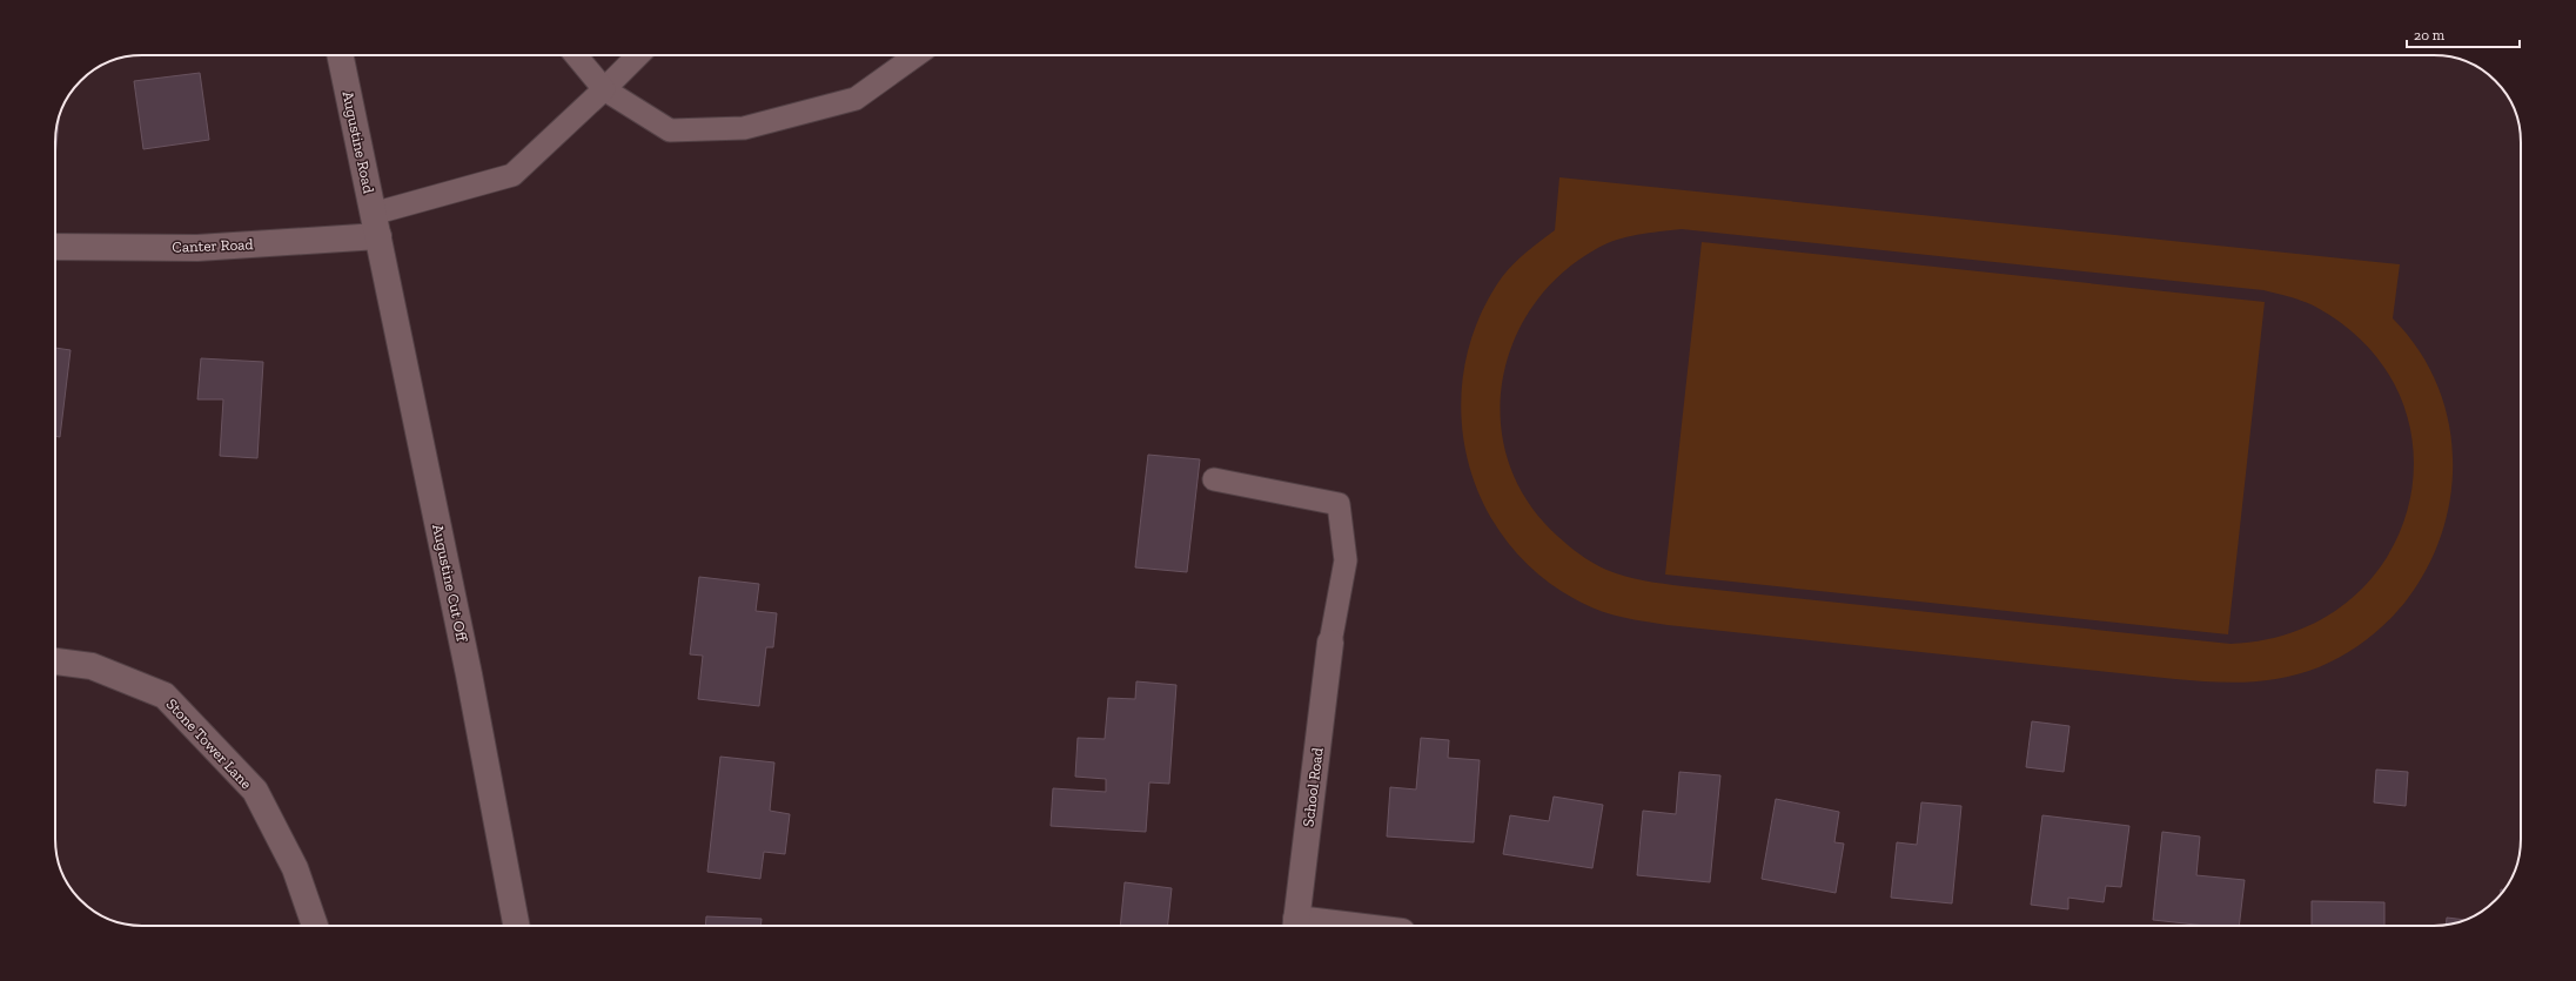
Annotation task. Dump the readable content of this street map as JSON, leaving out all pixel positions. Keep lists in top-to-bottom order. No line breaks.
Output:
{"streets":{"street":["Augustine Road","Canter Road","Augustine Cut Off","Stone Tower Lane","School Road"]},"crossings":[["Augustine Road","Canter Road"],["Augustine Road","Augustine Cut Off"],["Canter Road","Augustine Cut Off"]],"scale_bar":"20 m"}
